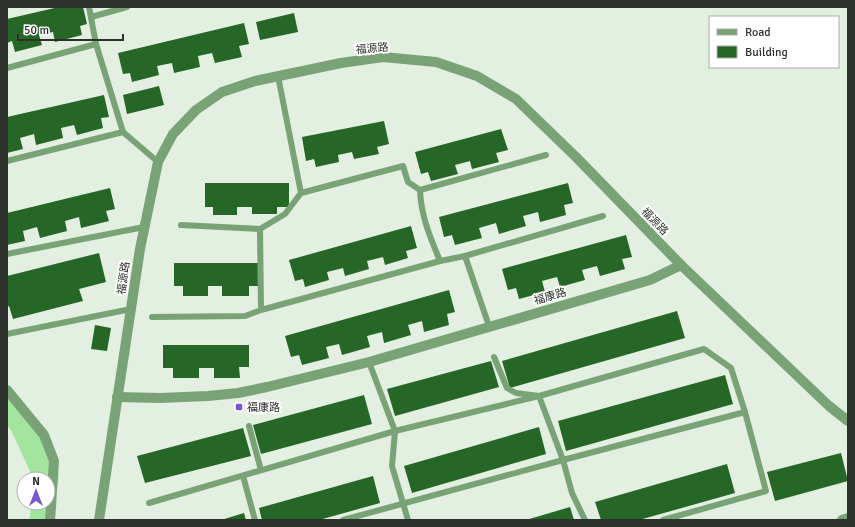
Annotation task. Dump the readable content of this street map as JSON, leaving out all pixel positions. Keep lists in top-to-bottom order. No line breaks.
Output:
{"streets":{"street":["福源路","福康路"]},"crossings":[["福源路","福康路"]],"places":{"transit":["福康路"]},"legend":["Road","Building"],"scale_bar":"50 m","north":"top"}
